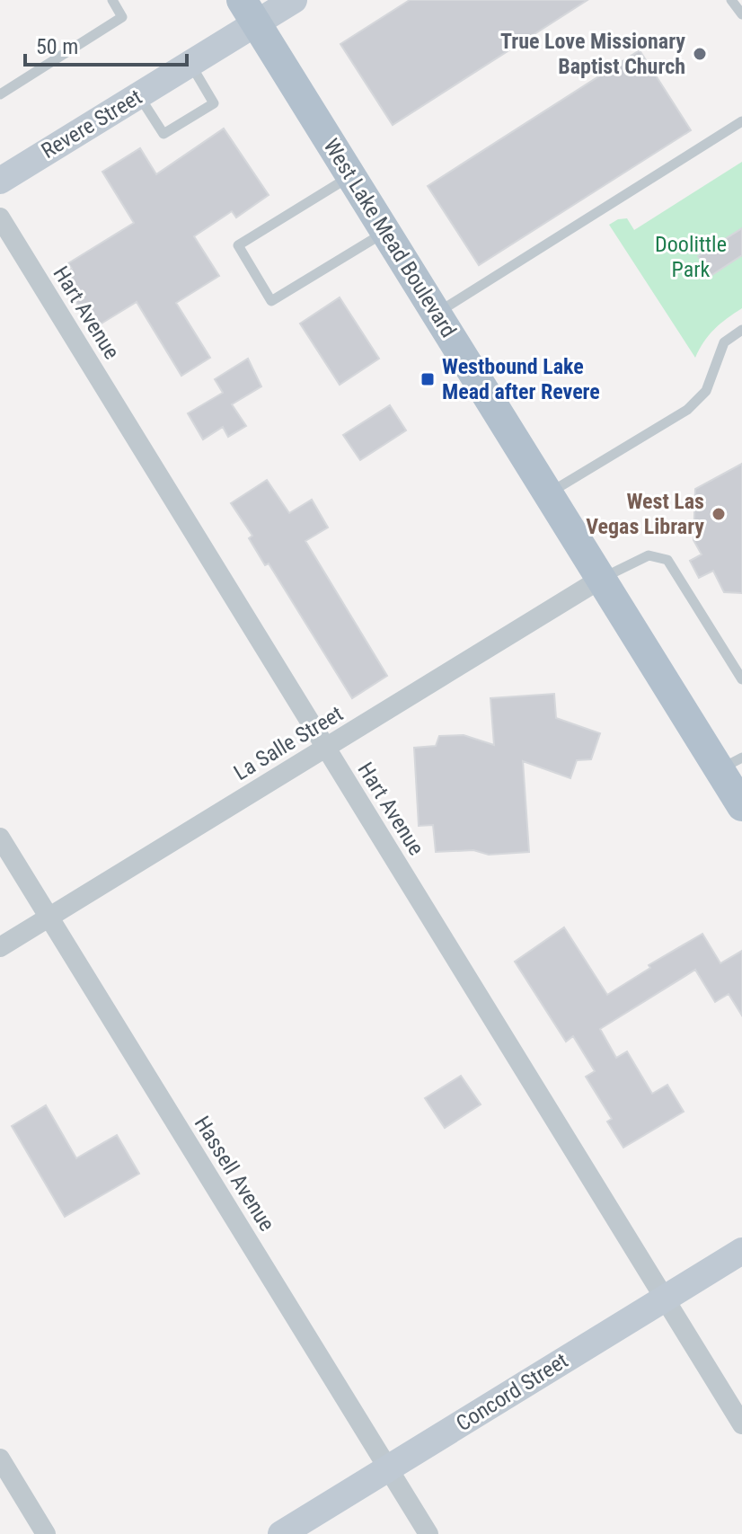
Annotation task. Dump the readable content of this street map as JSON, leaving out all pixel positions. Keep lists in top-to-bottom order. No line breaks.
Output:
{"streets":{"main road":["West Lake Mead Boulevard"],"street":["Revere Street","Hart Avenue","La Salle Street","Hassell Avenue","Concord Street"]},"crossings":[["Revere Street","West Lake Mead Boulevard"],["West Lake Mead Boulevard","La Salle Street"],["Hart Avenue","La Salle Street"],["Hart Avenue","Concord Street"],["La Salle Street","Hassell Avenue"],["Hassell Avenue","Concord Street"]],"parks":["Doolittle Park"],"places":{"other":["True Love Missionary Baptist Church","West Las Vegas Library"],"transit":["Westbound Lake Mead after Revere"]},"scale_bar":"50 m"}
